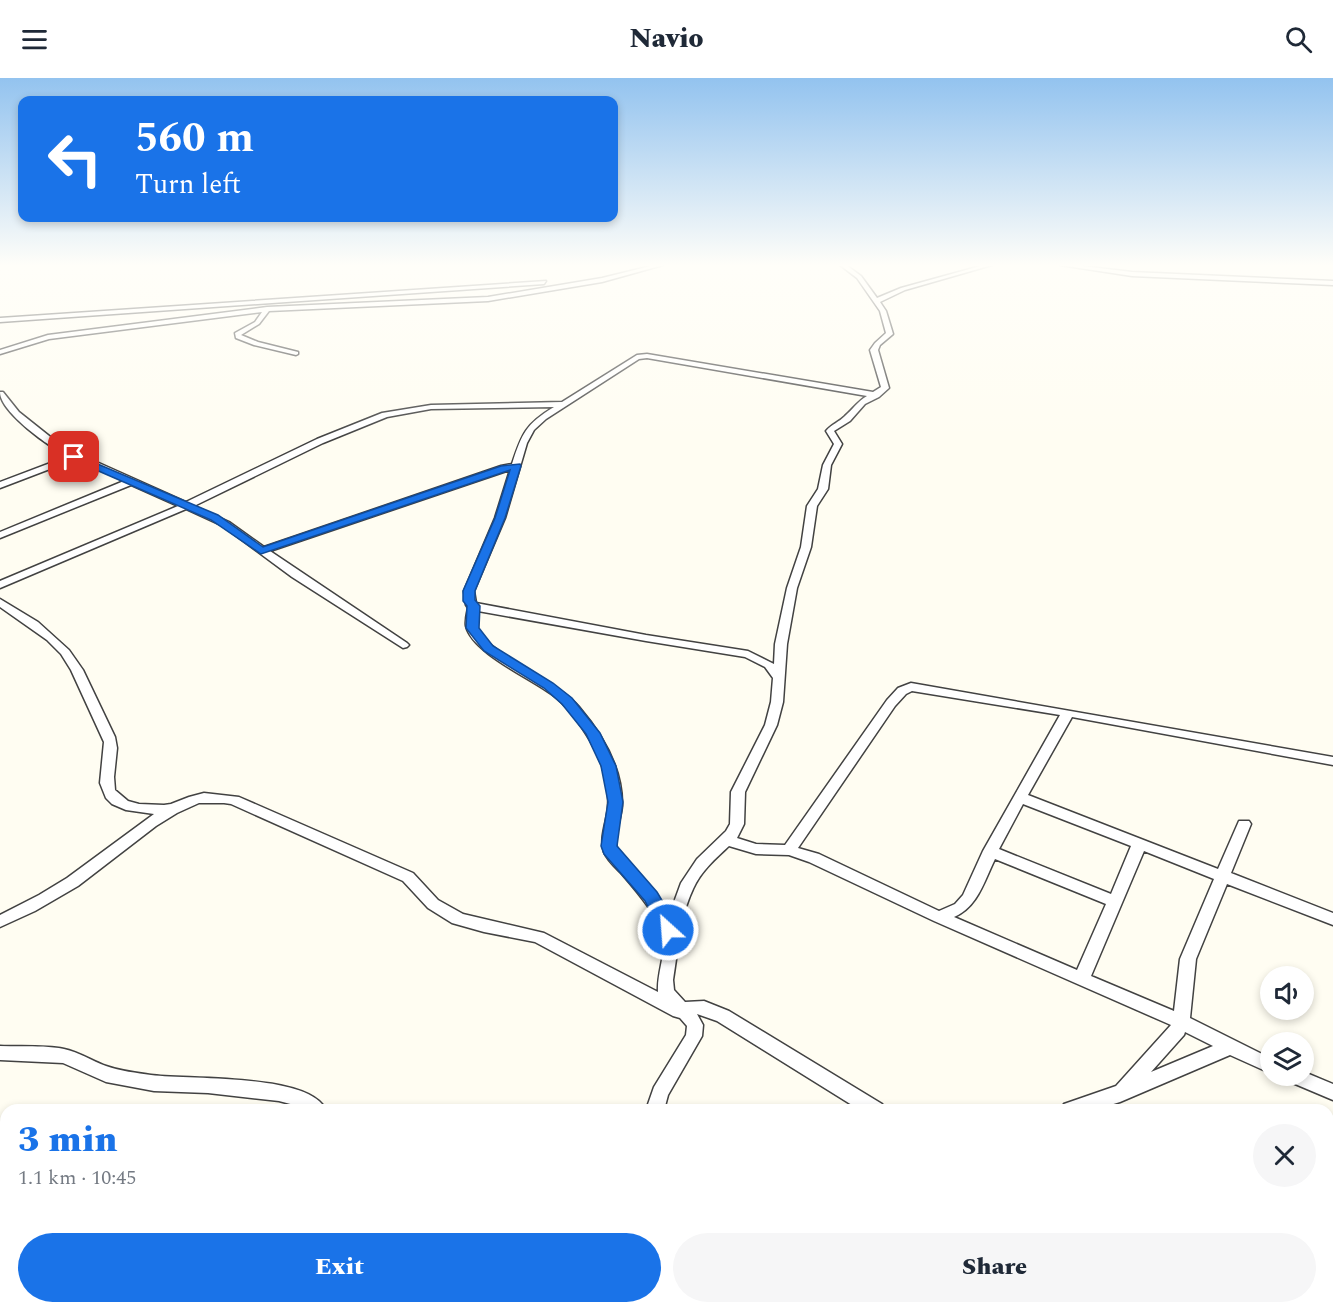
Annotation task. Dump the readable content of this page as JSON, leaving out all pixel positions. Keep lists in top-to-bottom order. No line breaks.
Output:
{"page":{"header":"Navio","turn":["560 m","Turn left"],"heading":["3 min","1.1 km · 10:45"],"buttons":["Exit","Share"]}}
